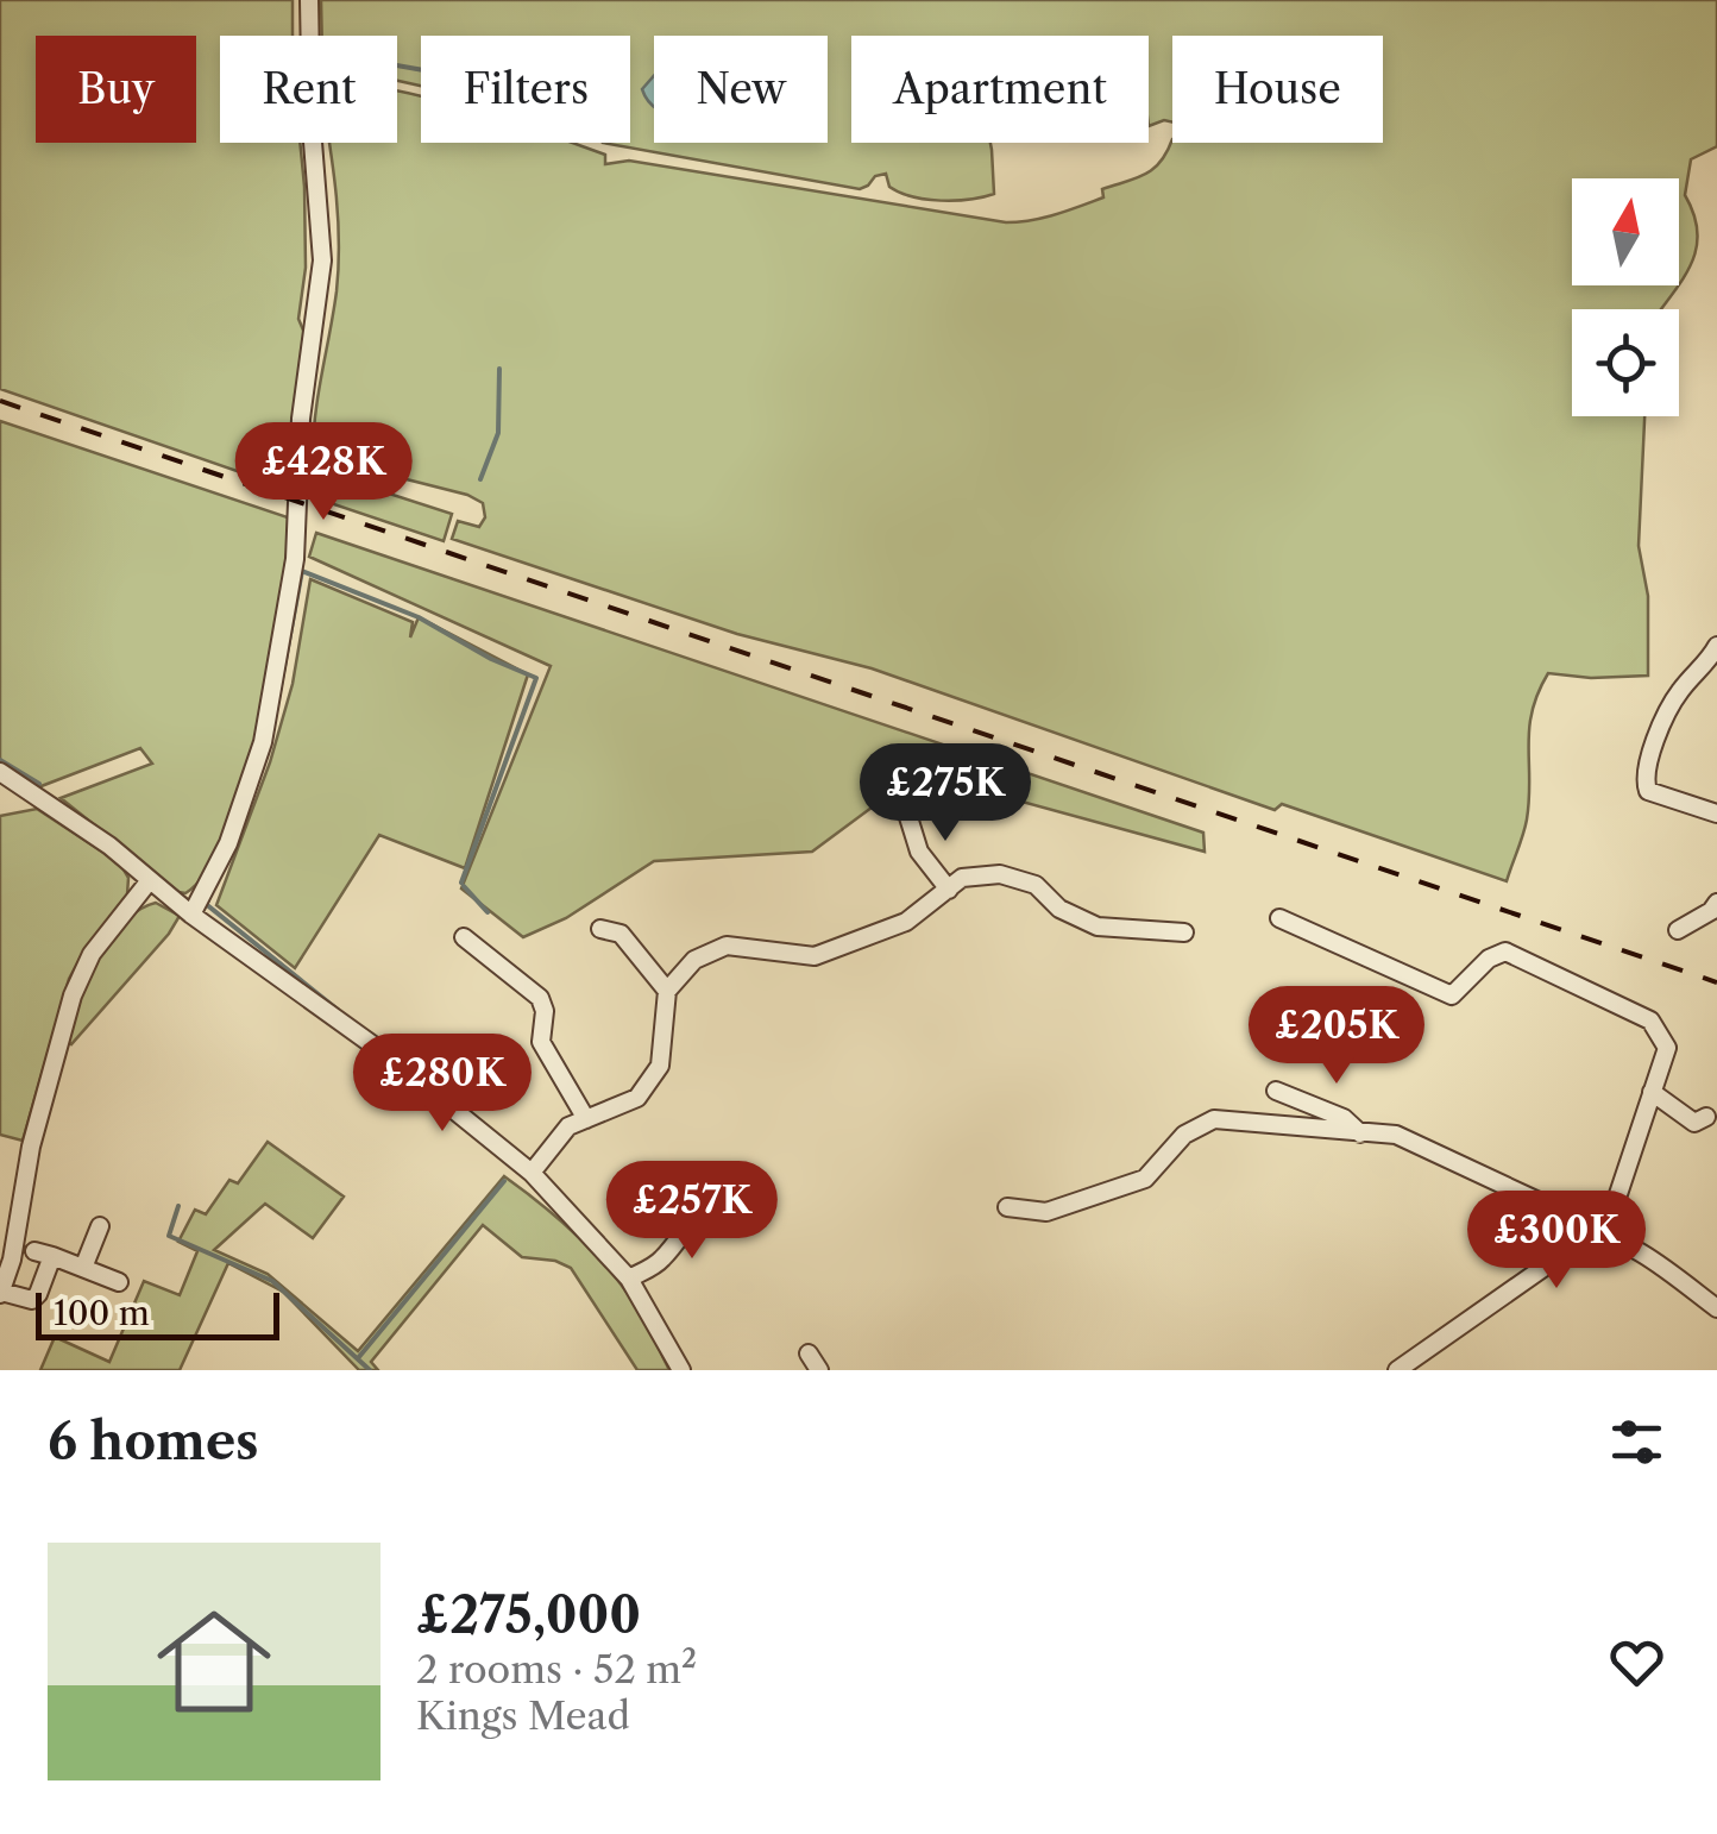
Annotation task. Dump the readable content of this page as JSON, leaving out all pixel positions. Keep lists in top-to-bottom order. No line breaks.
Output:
{"scale_bar":"100 m","north":"top","page":{"chip":["Buy","Rent","Filters","New","Apartment","House"],"price":["£428K","£275K","£205K","£280K","£257K","£300K"],"scale":"100 m","heading":"6 homes","list":[{"name":"£275,000","note":"2 rooms · 52 m² · Kings Mead"}]}}
